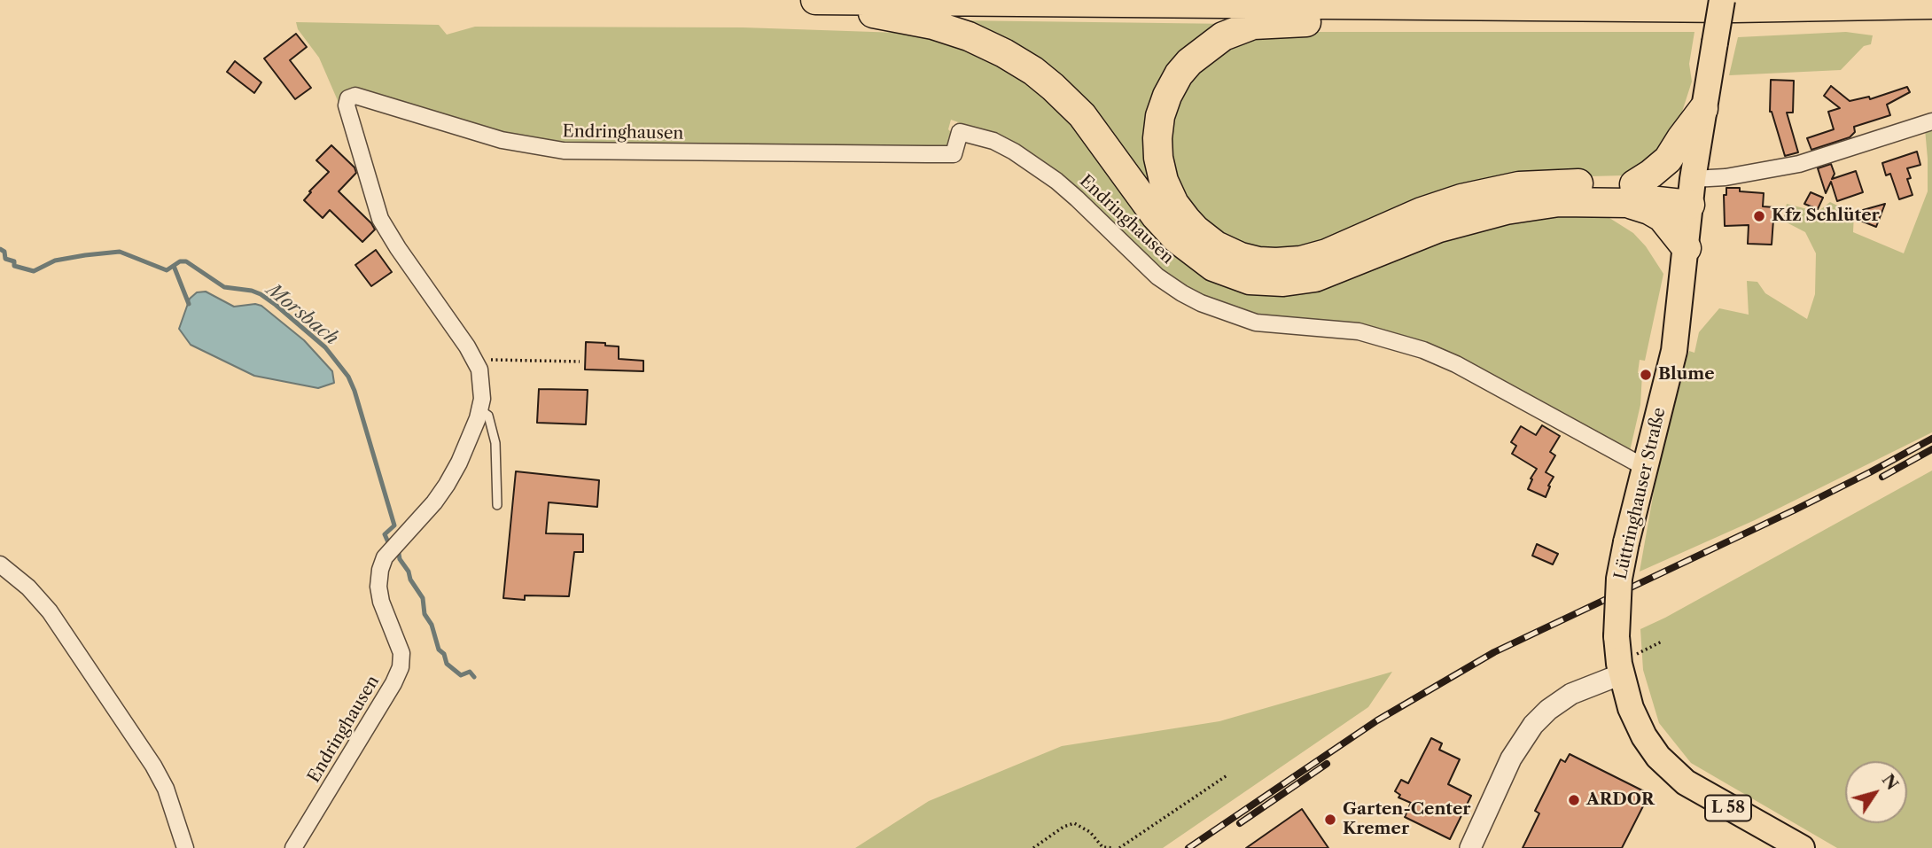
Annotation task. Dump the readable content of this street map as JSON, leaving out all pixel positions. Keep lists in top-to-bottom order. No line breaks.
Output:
{"streets":{"main road":["Lüttringhauser Straße","L 58"],"street":["Endringhausen"]},"crossings":[["Endringhausen","Lüttringhauser Straße"],["Lüttringhauser Straße","L 58"]],"water":["Morsbach"],"places":["Kfz Schlüter","Blume","ARDOR","Garten-Center Kremer"],"north":"top right"}
